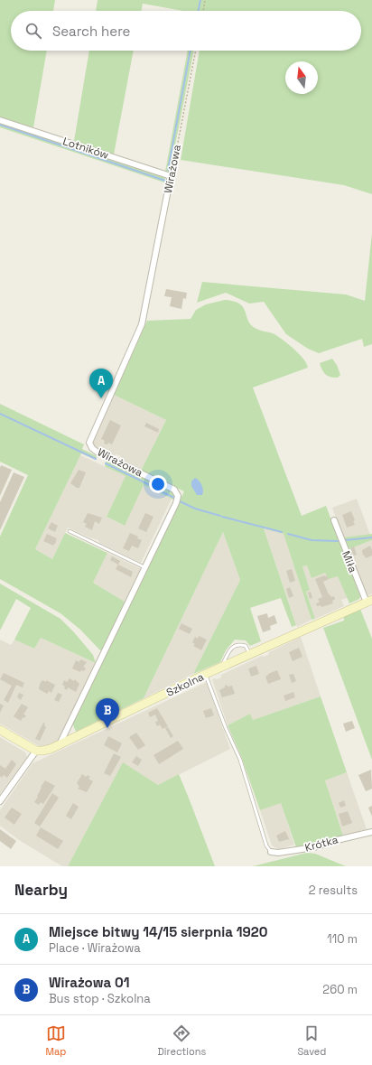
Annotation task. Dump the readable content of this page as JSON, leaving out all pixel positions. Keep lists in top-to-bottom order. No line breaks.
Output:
{"streets":{"street":["Lotników","Wirażowa","Miła","Szkolna","Krótka"]},"crossings":[["Lotników","Wirażowa"],["Wirażowa","Szkolna"],["Miła","Szkolna"]],"north":"top","page":{"search":"Search here","pins":["A","B"],"heading":["Nearby","2 results"],"list":[{"mark":"A","name":"Miejsce bitwy 14/15 sierpnia 1920","note":"Place · Wirażowa","value":"110 m"},{"mark":"B","name":"Wirażowa 01","note":"Bus stop · Szkolna","value":"260 m"}],"nav":["Map","Directions","Saved"]}}
